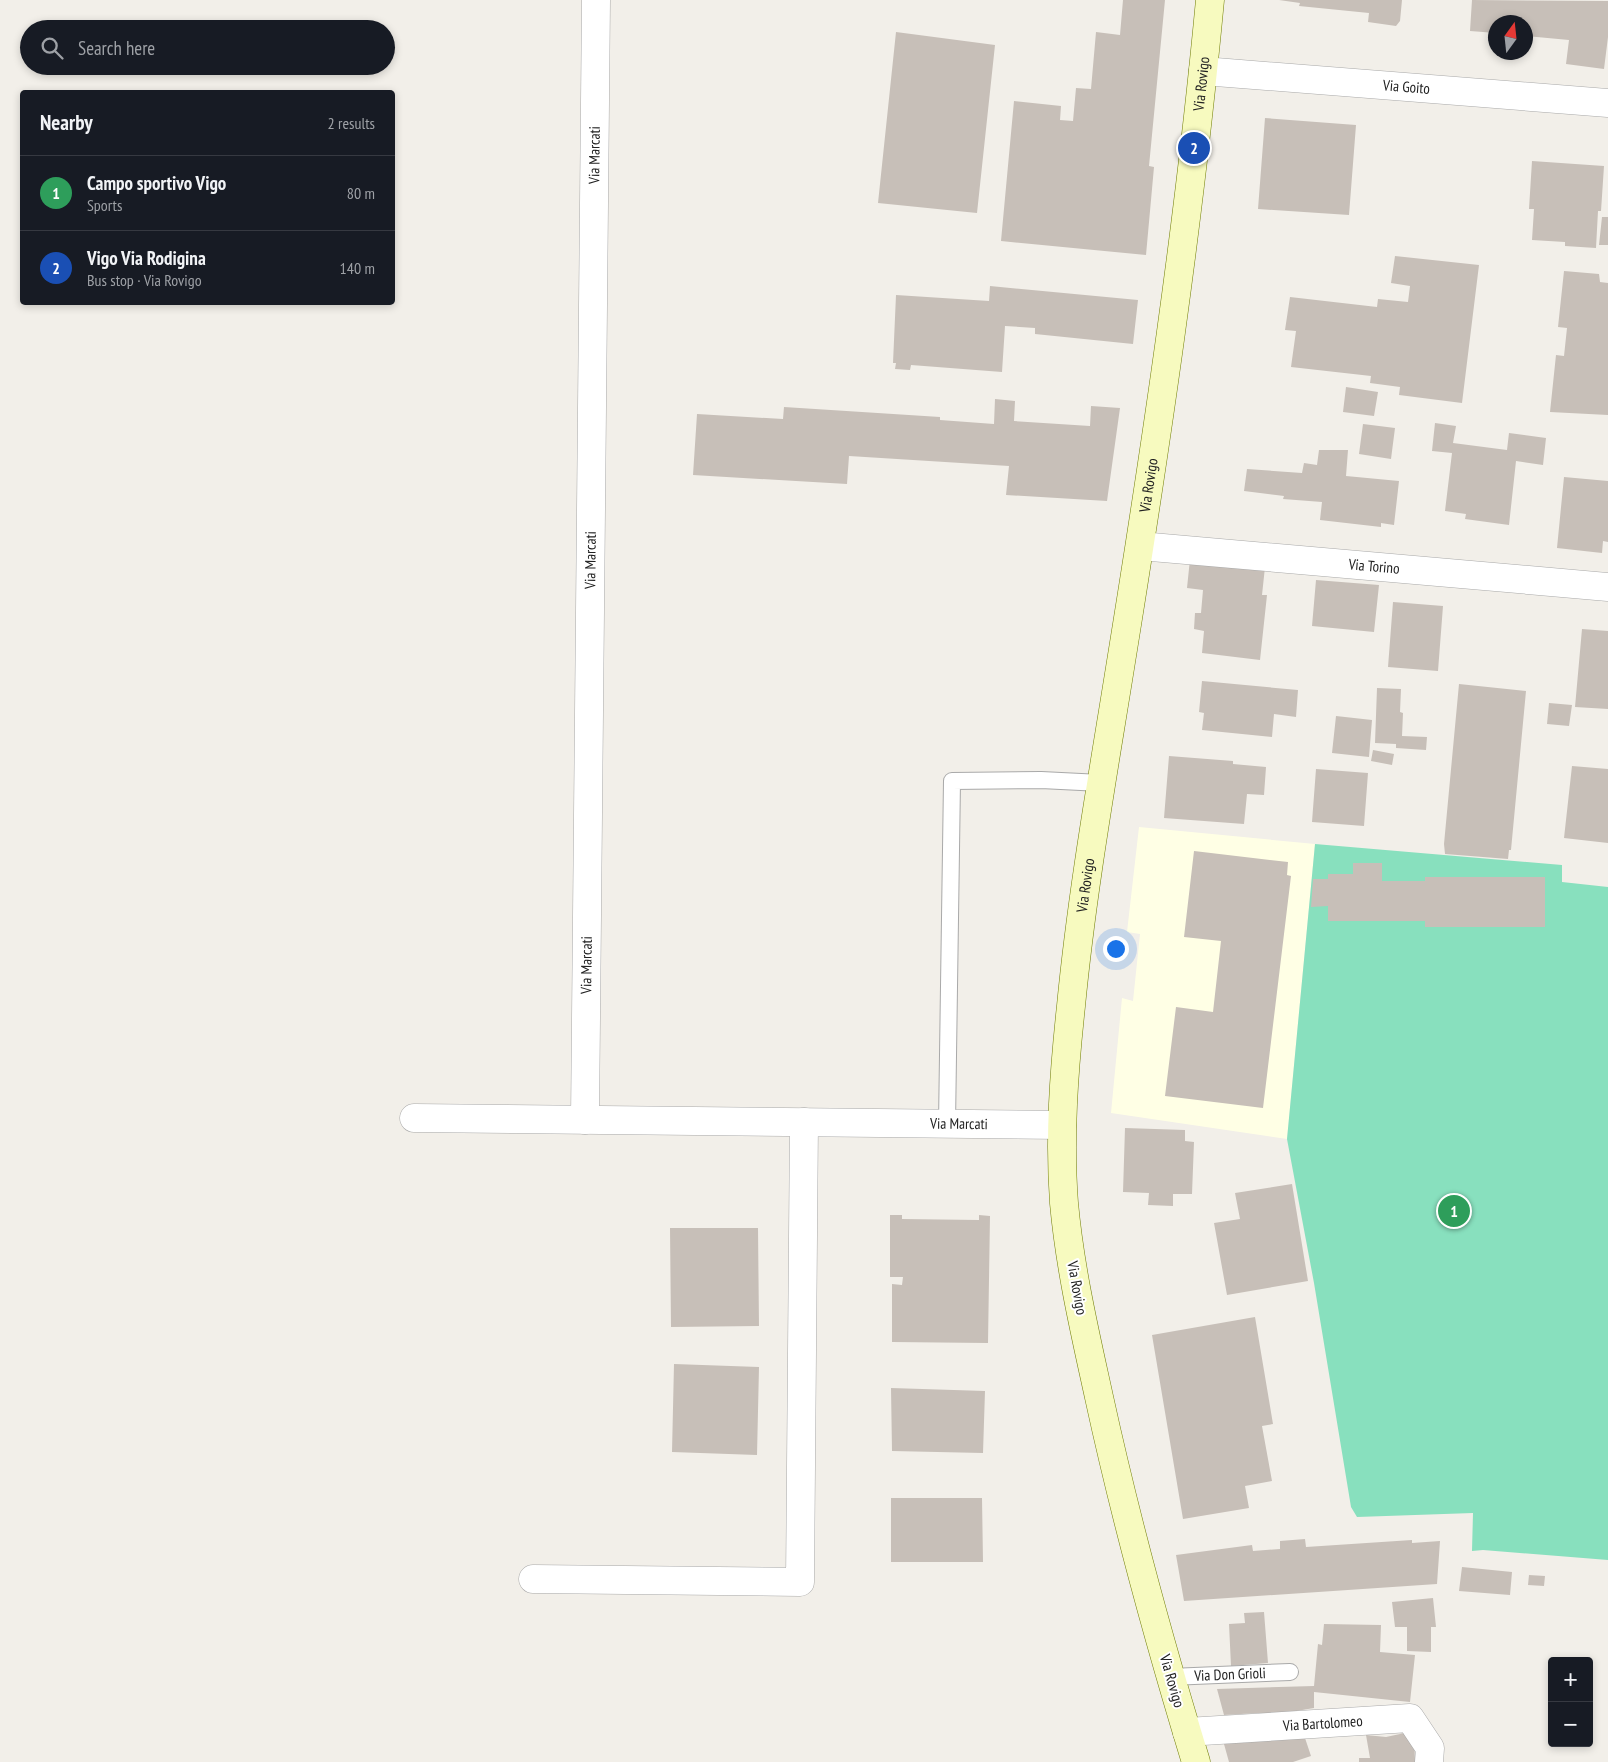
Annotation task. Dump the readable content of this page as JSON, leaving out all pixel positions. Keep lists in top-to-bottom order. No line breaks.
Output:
{"streets":{"main road":["Via Rovigo"],"street":["Via Goito","Via Marcati","Via Torino","Via Bartolomeo"],"lane":["Via Don Grioli"]},"crossings":[["Via Rovigo","Via Goito"],["Via Rovigo","Via Marcati"],["Via Rovigo","Via Torino"],["Via Rovigo","Via Don Grioli"],["Via Rovigo","Via Bartolomeo"]],"north":"top","page":{"search":"Search here","heading":["Nearby","2 results"],"pins":["2","1"],"list":[{"mark":"1","name":"Campo sportivo Vigo","note":"Sports","value":"80 m"},{"mark":"2","name":"Vigo Via Rodigina","note":"Bus stop · Via Rovigo","value":"140 m"}],"map_buttons":["+","−"]}}
